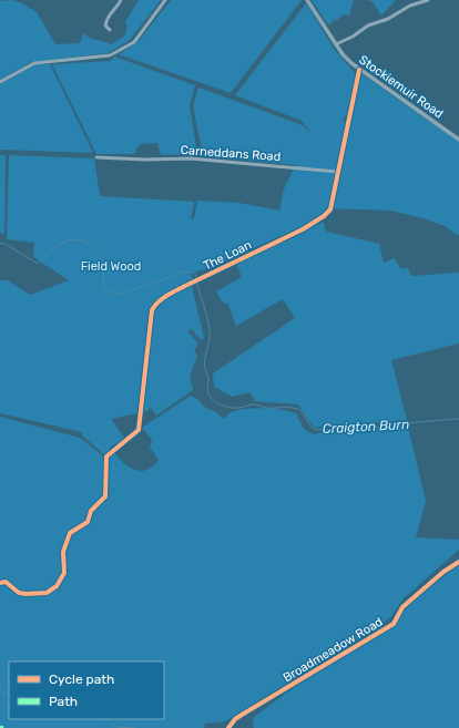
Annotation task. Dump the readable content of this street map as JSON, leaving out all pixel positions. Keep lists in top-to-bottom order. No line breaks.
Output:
{"streets":{"main road":["Stockiemuir Road"],"street":["Carneddans Road","The Loan","Broadmeadow Road"]},"crossings":[["Stockiemuir Road","The Loan"],["Carneddans Road","The Loan"]],"water":["Craigton Burn"],"parks":["Field Wood"],"legend":["Cycle path","Path"]}
